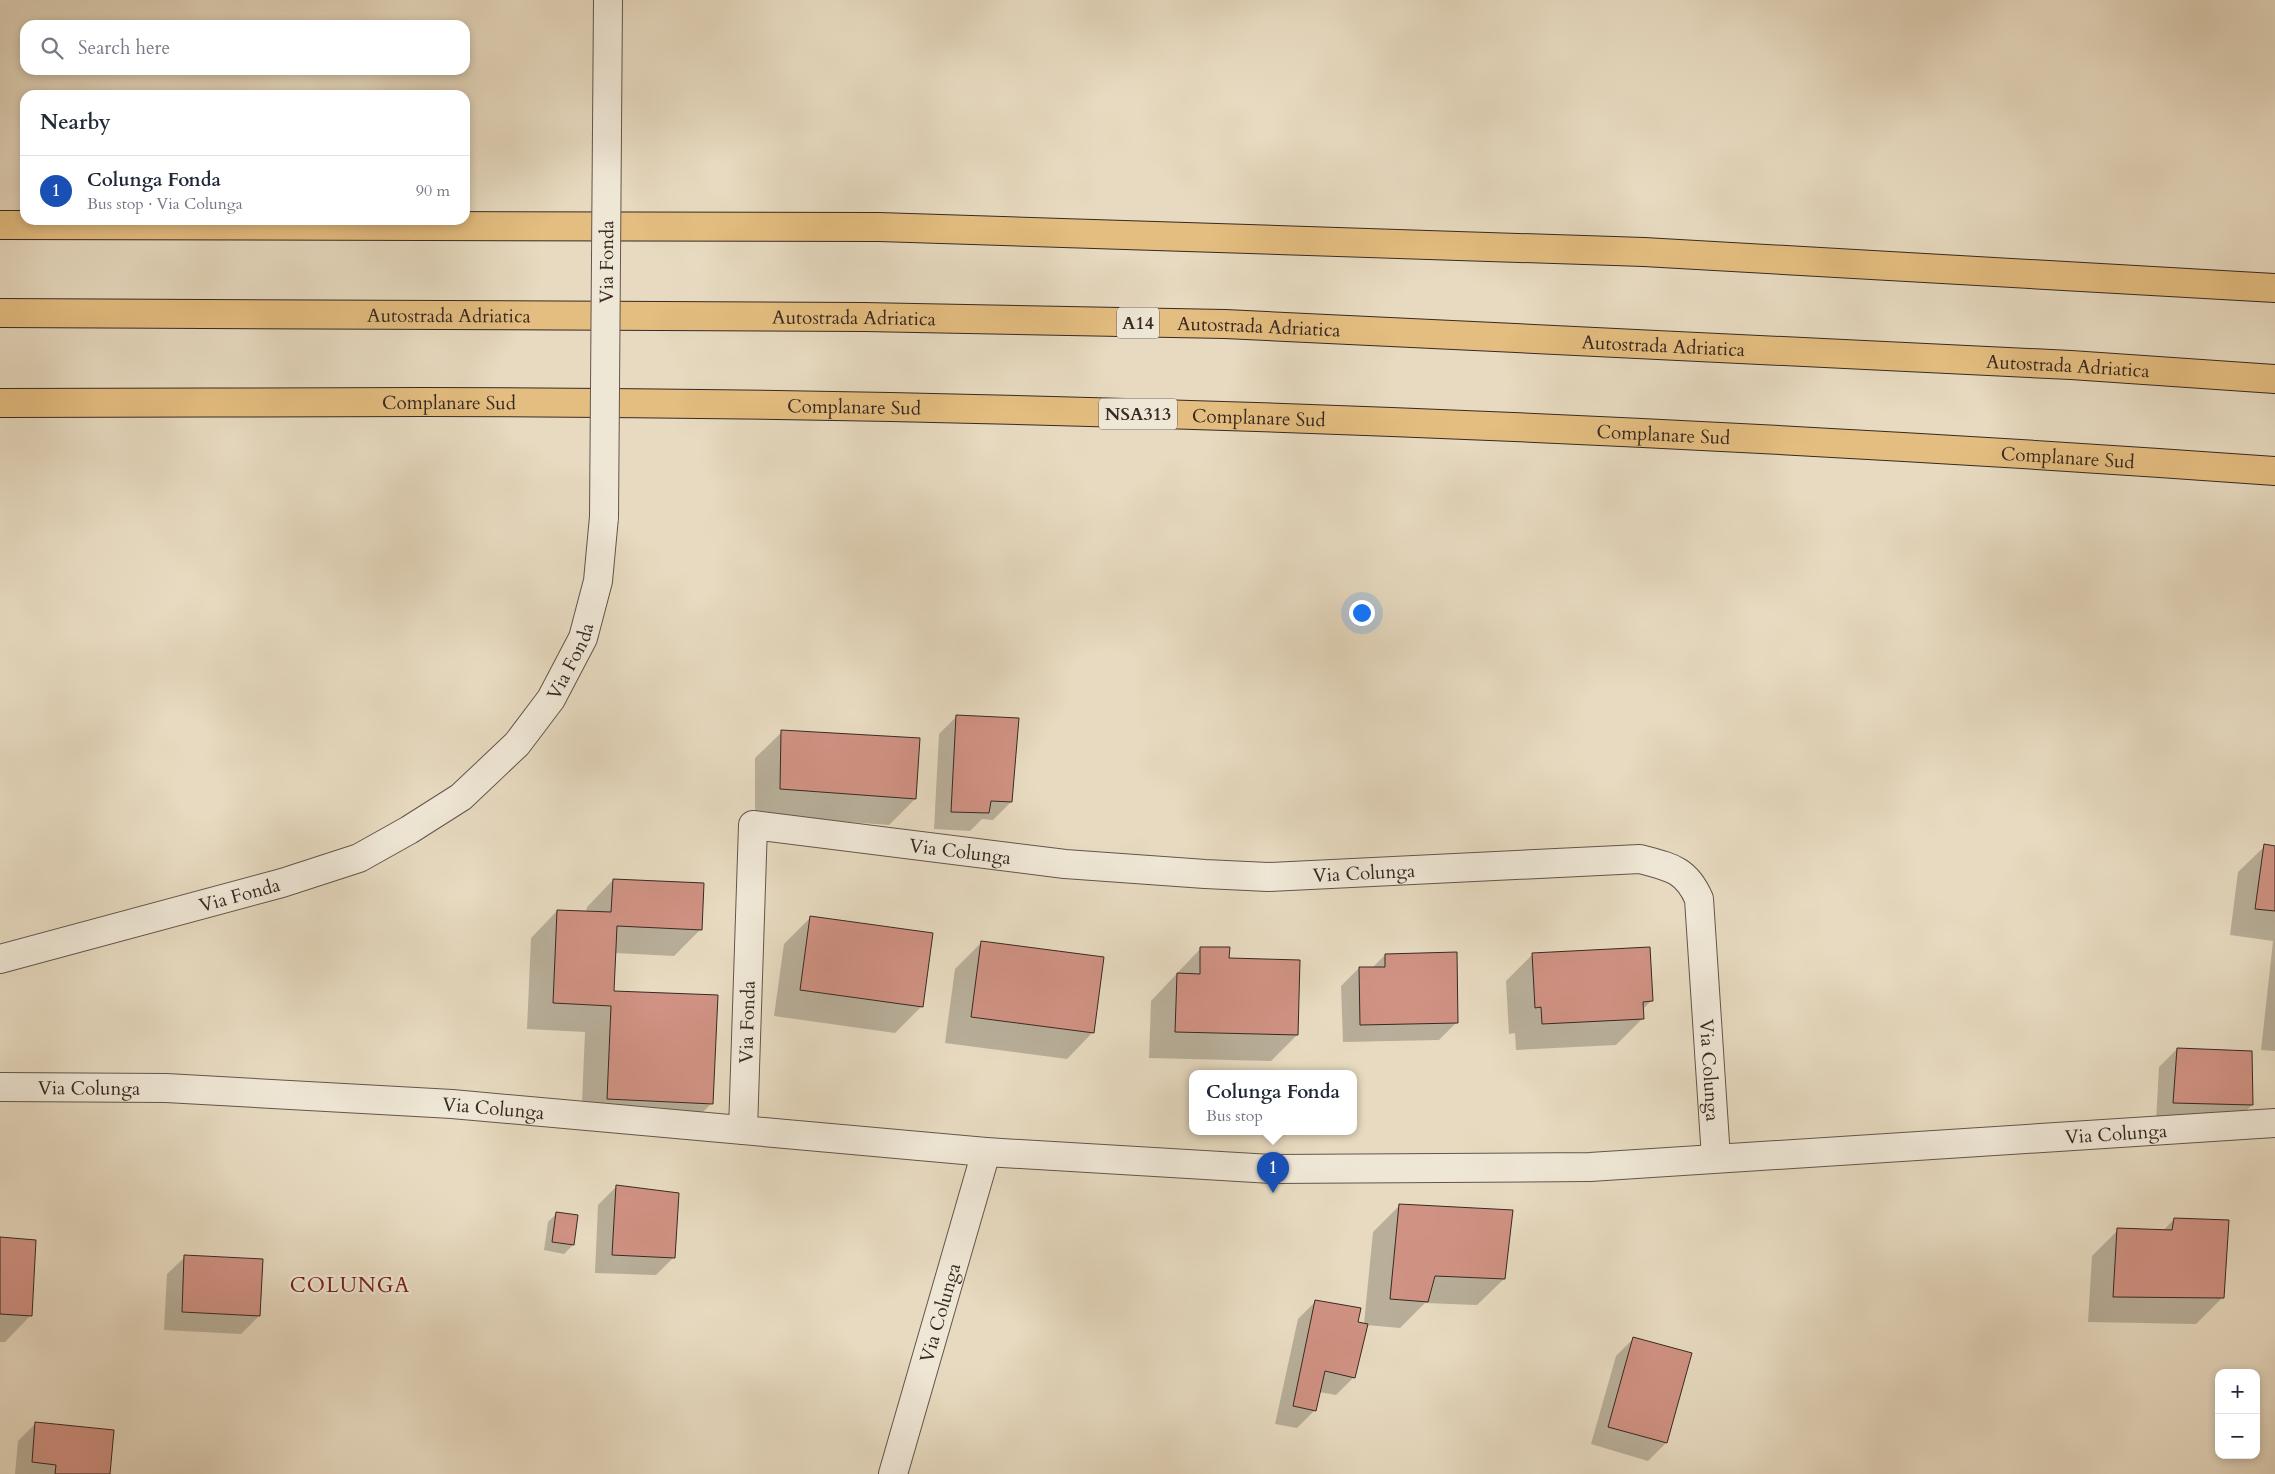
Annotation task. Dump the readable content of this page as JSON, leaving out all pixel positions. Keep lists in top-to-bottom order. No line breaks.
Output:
{"streets":{"highway":["Autostrada Adriatica","A14","Complanare Sud","NSA313"],"street":["Via Fonda","Via Colunga"]},"crossings":[["Via Fonda","Via Colunga"]],"districts":["COLUNGA"],"page":{"search":"Search here","heading":"Nearby","list":[{"mark":"1","name":"Colunga Fonda","note":"Bus stop · Via Colunga","value":"90 m"}],"popup":["Colunga Fonda","Bus stop"],"pins":"1","map_buttons":["+","−"]}}
